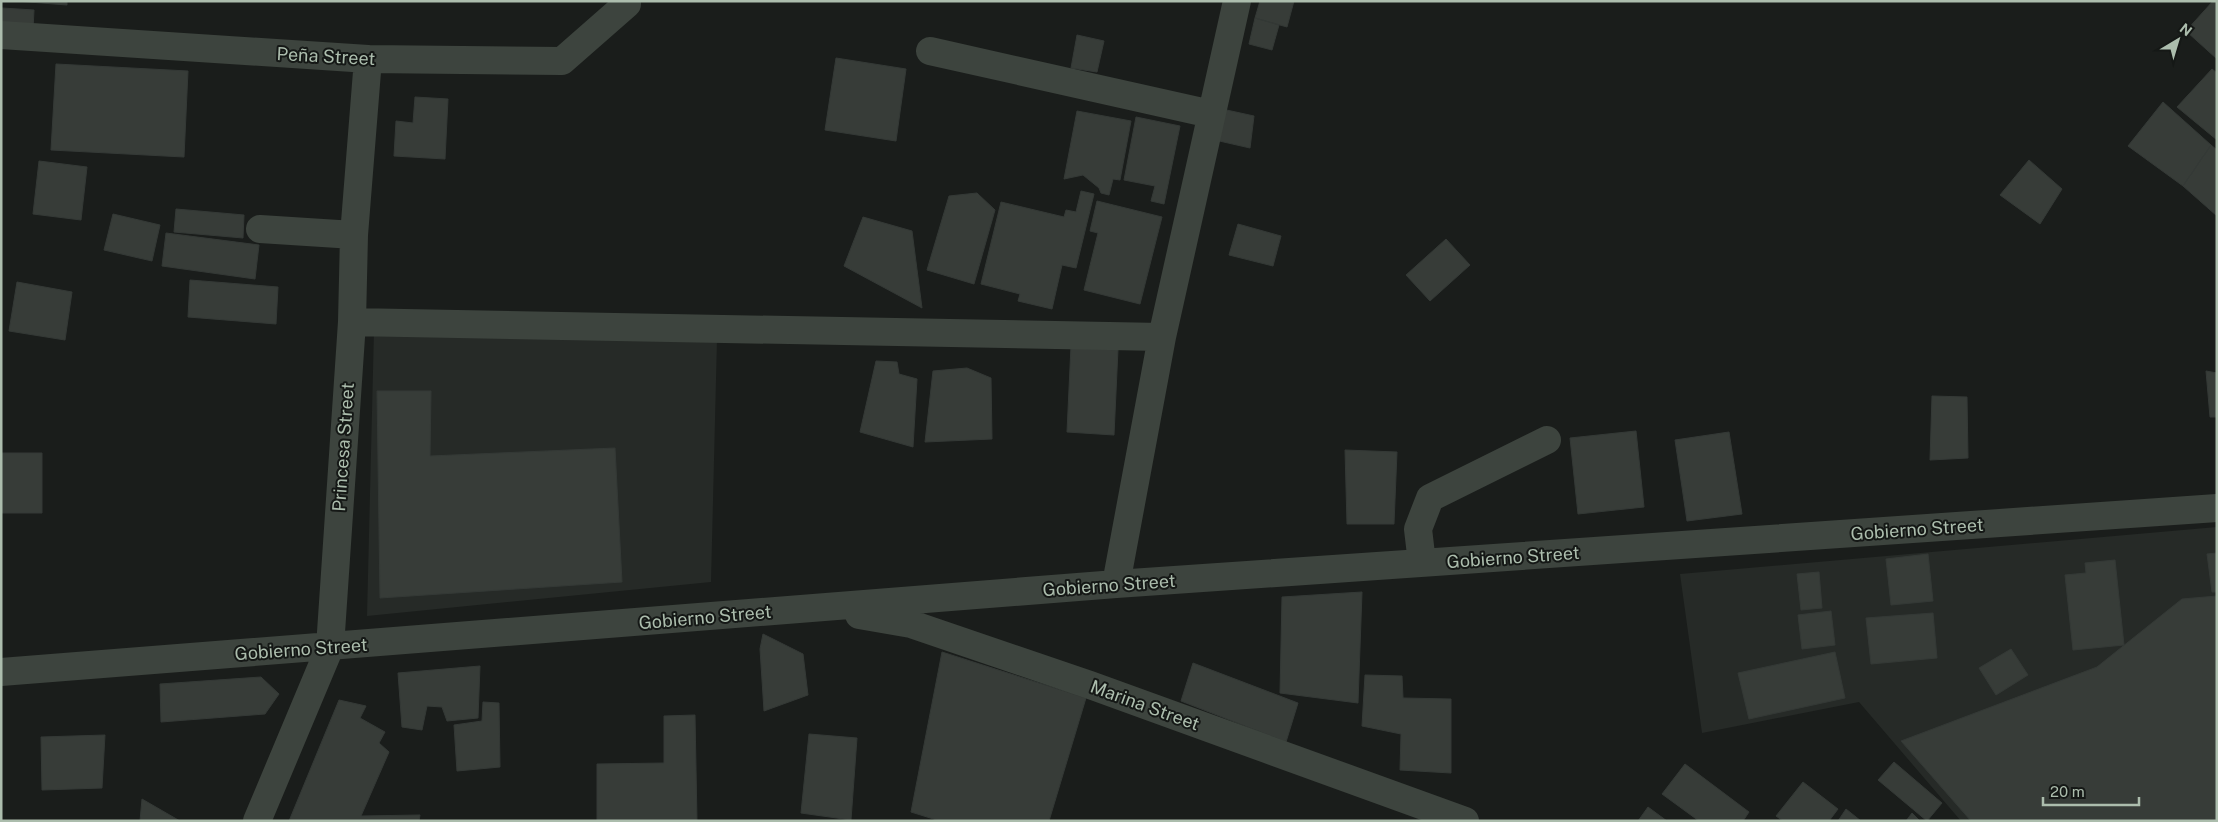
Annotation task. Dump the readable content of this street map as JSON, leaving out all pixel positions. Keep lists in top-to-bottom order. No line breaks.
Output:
{"streets":{"street":["Peña Street","Princesa Street","Gobierno Street","Marina Street"]},"crossings":[["Peña Street","Princesa Street"],["Princesa Street","Gobierno Street"],["Gobierno Street","Marina Street"]],"scale_bar":"20 m","north":"top right"}
